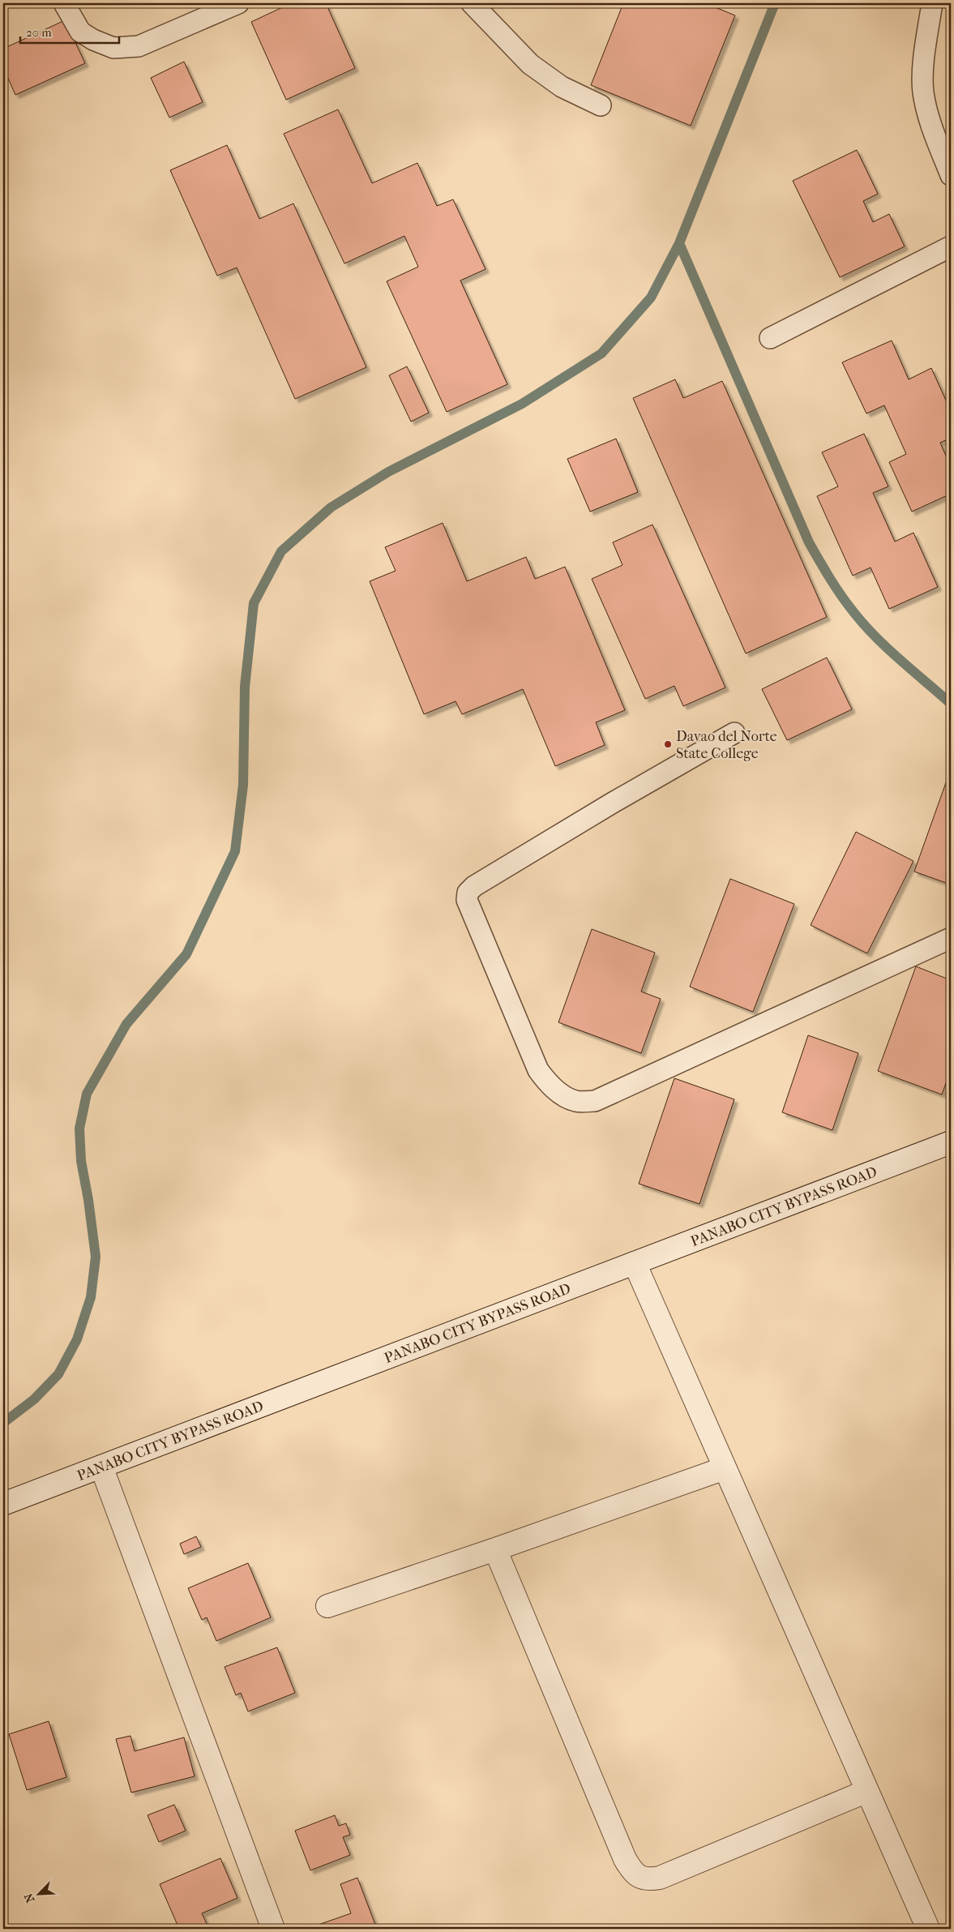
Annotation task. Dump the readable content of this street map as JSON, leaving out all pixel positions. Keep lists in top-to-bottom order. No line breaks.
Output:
{"streets":{"street":["PANABO CITY BYPASS ROAD"]},"places":["Davao del Norte State College"],"scale_bar":"20 m","north":"bottom left"}
